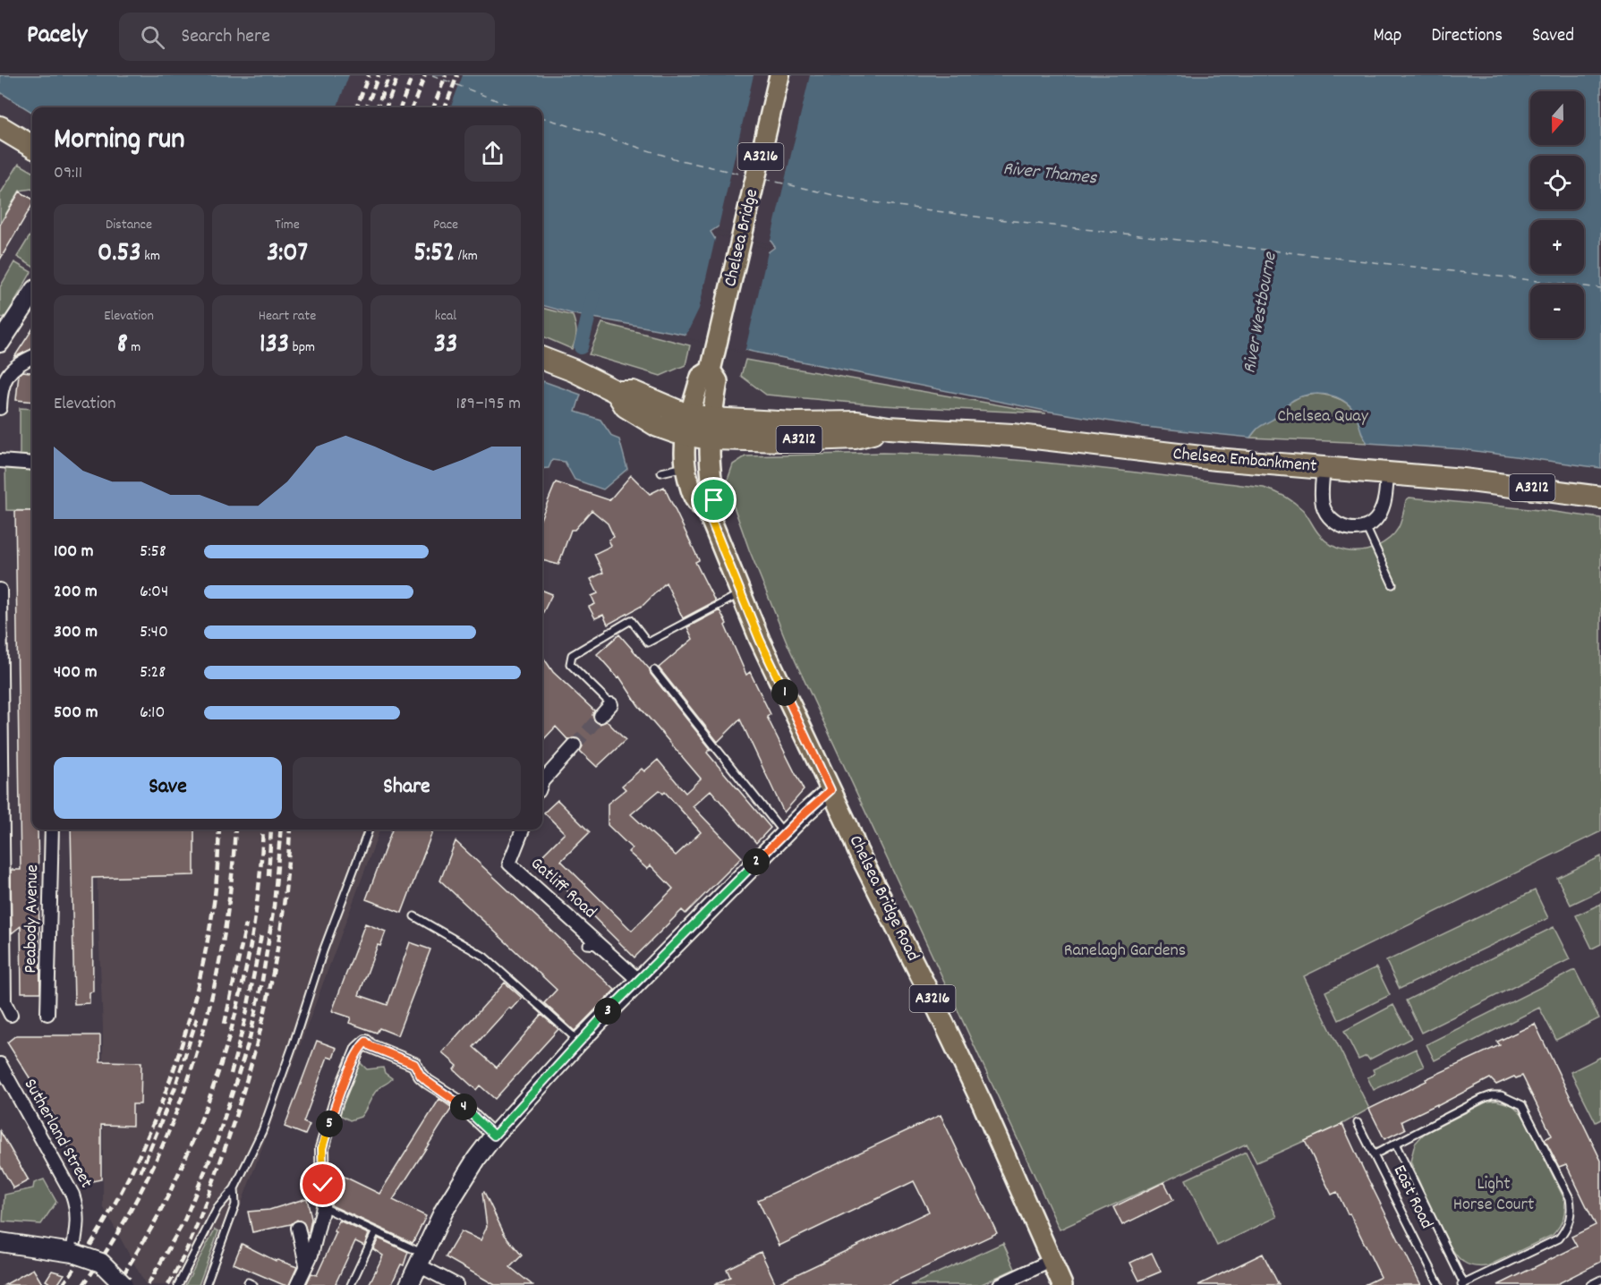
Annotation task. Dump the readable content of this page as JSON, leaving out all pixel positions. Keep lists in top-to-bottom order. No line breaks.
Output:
{"streets":{"highway":["A3212","Chelsea Embankment"],"main road":["A3216","Chelsea Bridge","Chelsea Bridge Road"],"street":["Gatliff Road","Peabody Avenue","Sutherland Street"],"lane":["East Road"]},"crossings":[["A3216","Chelsea Bridge"],["A3216","A3212"],["A3216","Chelsea Embankment"],["A3216","Chelsea Bridge Road"],["Chelsea Bridge","A3212"],["Chelsea Bridge","Chelsea Embankment"],["Chelsea Bridge","Chelsea Bridge Road"],["A3212","Chelsea Embankment"],["A3212","Chelsea Bridge Road"]],"water":["River Thames","River Westbourne"],"parks":["Chelsea Quay","Ranelagh Gardens","Light Horse Court"],"north":"bottom","page":{"header":"Pacely","search":"Search here","nav":["Map","Directions","Saved"],"map_buttons":["+","−"],"heading":["Morning run","09:11"],"stats":[["Distance","0.53 km"],["Time","3:07"],["Pace","5:52 /km"],["Elevation","8 m"],["Heart rate","133 bpm"],["kcal","33"]],"chart":["Elevation","189–195 m"],"list":[{"name":"100 m","note":"5:58"},{"name":"200 m","note":"6:04"},{"name":"300 m","note":"5:40"},{"name":"400 m","note":"5:28"},{"name":"500 m","note":"6:10"}],"pins":["1","2","3","4","5"],"buttons":["Save","Share"]}}
